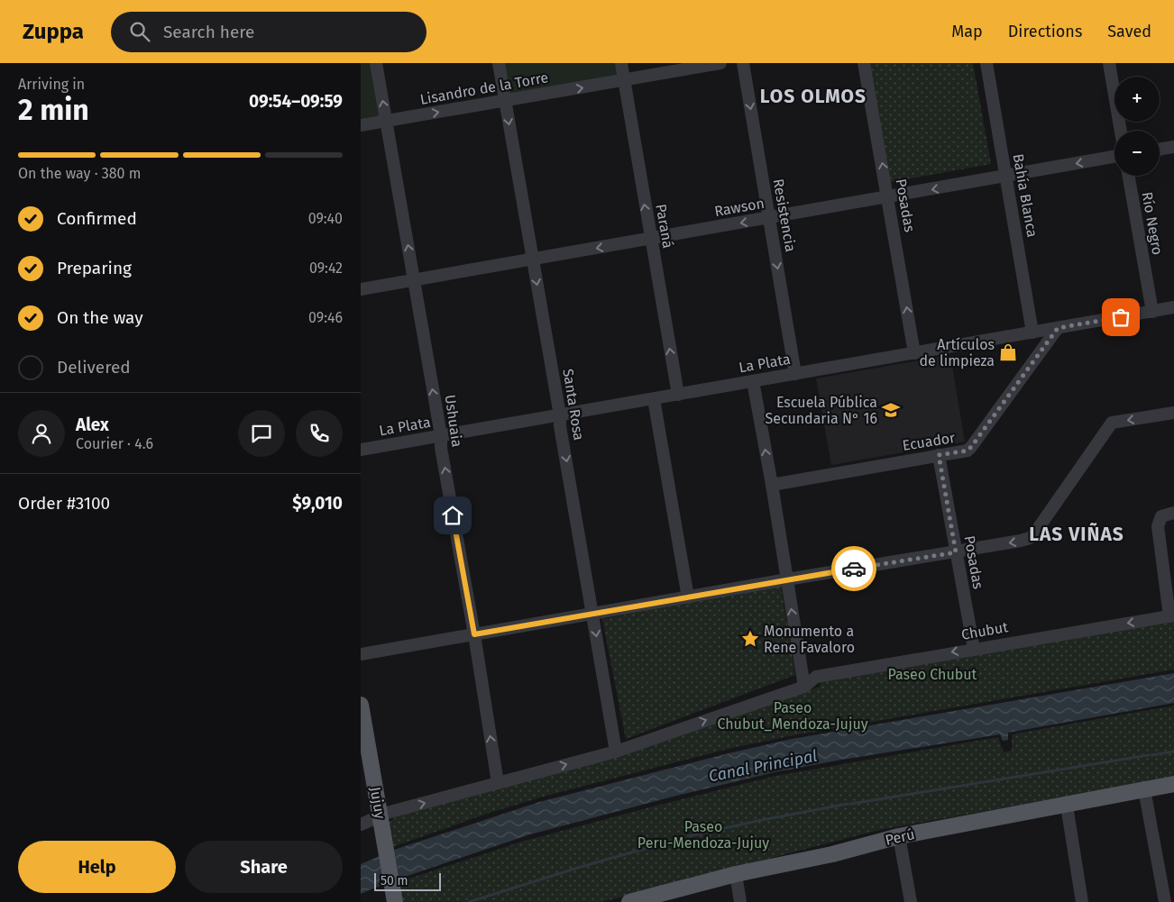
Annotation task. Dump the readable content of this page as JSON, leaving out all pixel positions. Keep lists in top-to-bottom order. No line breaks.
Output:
{"streets":{"main road":["Jujuy","Perú"],"street":["Lisandro de la Torre","Bahía Blanca","Posadas","Rawson","Resistencia","Río Negro","Paraná","La Plata","Santa Rosa","Ushuaia","Ecuador","Chubut"]},"crossings":[["Lisandro de la Torre","Paraná"],["Lisandro de la Torre","Santa Rosa"],["Lisandro de la Torre","Ushuaia"],["Bahía Blanca","Rawson"],["Bahía Blanca","La Plata"],["Posadas","Rawson"],["Posadas","La Plata"],["Posadas","Ecuador"],["Posadas","Chubut"],["Rawson","Resistencia"],["Rawson","Paraná"],["Rawson","Santa Rosa"],["Rawson","Ushuaia"],["Resistencia","La Plata"],["Río Negro","La Plata"],["Paraná","La Plata"],["La Plata","Santa Rosa"],["La Plata","Ushuaia"],["La Plata","Ecuador"],["Santa Rosa","Chubut"],["Ushuaia","Chubut"],["Chubut","Jujuy"]],"one_way":["Lisandro de la Torre","Posadas","Rawson","Resistencia","Paraná","Santa Rosa","Ushuaia"],"districts":["LOS OLMOS","LAS VIÑAS"],"water":["Canal Principal"],"parks":["Paseo Chubut","Paseo Chubut_Mendoza-Jujuy","Paseo Peru-Mendoza-Jujuy"],"places":{"shop":["Artículos de limpieza"],"school or university":["Escuela Pública Secundaria N° 16"],"place":["Monumento a Rene Favaloro"]},"scale_bar":"50 m","page":{"header":"Zuppa","search":"Search here","nav":["Map","Directions","Saved"],"heading":["2 min","Arriving in","09:54–09:59"],"panel":["Alex","Courier · 4.6","Order #3100","$9,010"],"map_buttons":["+","−"],"bar":"On the way · 380 m","list":[["Confirmed","09:40"],["Preparing","09:42"],["On the way","09:46"],"Delivered"],"buttons":["Help","Share"],"scale":"50 m"}}
